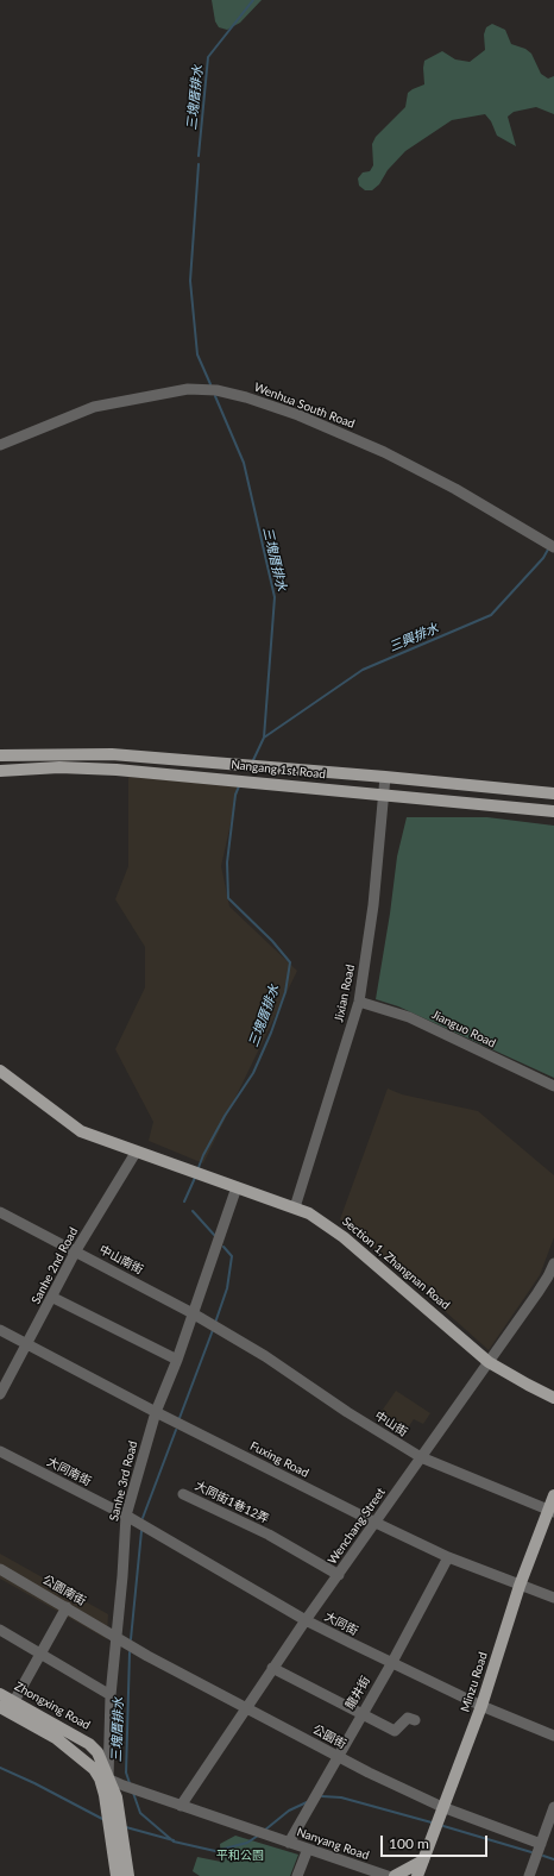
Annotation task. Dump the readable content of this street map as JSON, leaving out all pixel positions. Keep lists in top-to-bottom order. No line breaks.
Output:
{"streets":{"main road":["Nangang 1st Road","Section 1, Zhangnan Road","Minzu Road","Zhongxing Road"],"street":["Wenhua South Road","Jixian Road","Jianguo Road","中山南街","Sanhe 2nd Road","中山街","Fuxing Road","大同南街","Sanhe 3rd Road","大同街1巷12弄","Wenchang Street","公園南街","大同街","龍井街","公園街","Nanyang Road"]},"crossings":[["Nangang 1st Road","Jixian Road"],["Jixian Road","Jianguo Road"],["Jixian Road","Section 1, Zhangnan Road"],["中山南街","Sanhe 2nd Road"],["中山南街","中山街"],["中山南街","Sanhe 3rd Road"],["Section 1, Zhangnan Road","Sanhe 2nd Road"],["Section 1, Zhangnan Road","Sanhe 3rd Road"],["Section 1, Zhangnan Road","Wenchang Street"],["Sanhe 2nd Road","Fuxing Road"],["中山街","Wenchang Street"],["中山街","Minzu Road"],["Fuxing Road","Sanhe 3rd Road"],["Fuxing Road","Wenchang Street"],["Fuxing Road","Minzu Road"],["Fuxing Road","龍井街"],["大同南街","Sanhe 3rd Road"],["大同南街","大同街"],["Sanhe 3rd Road","公園南街"],["Sanhe 3rd Road","大同街"],["Sanhe 3rd Road","Zhongxing Road"],["Sanhe 3rd Road","公園街"],["大同街1巷12弄","Wenchang Street"],["Wenchang Street","大同街"],["Wenchang Street","公園街"],["Wenchang Street","Nanyang Road"],["公園南街","公園街"],["大同街","Minzu Road"],["大同街","龍井街"],["Minzu Road","公園街"],["龍井街","公園街"],["龍井街","Nanyang Road"]],"water":["三塊厝排水","三興排水"],"parks":["平和公園"],"scale_bar":"100 m"}
